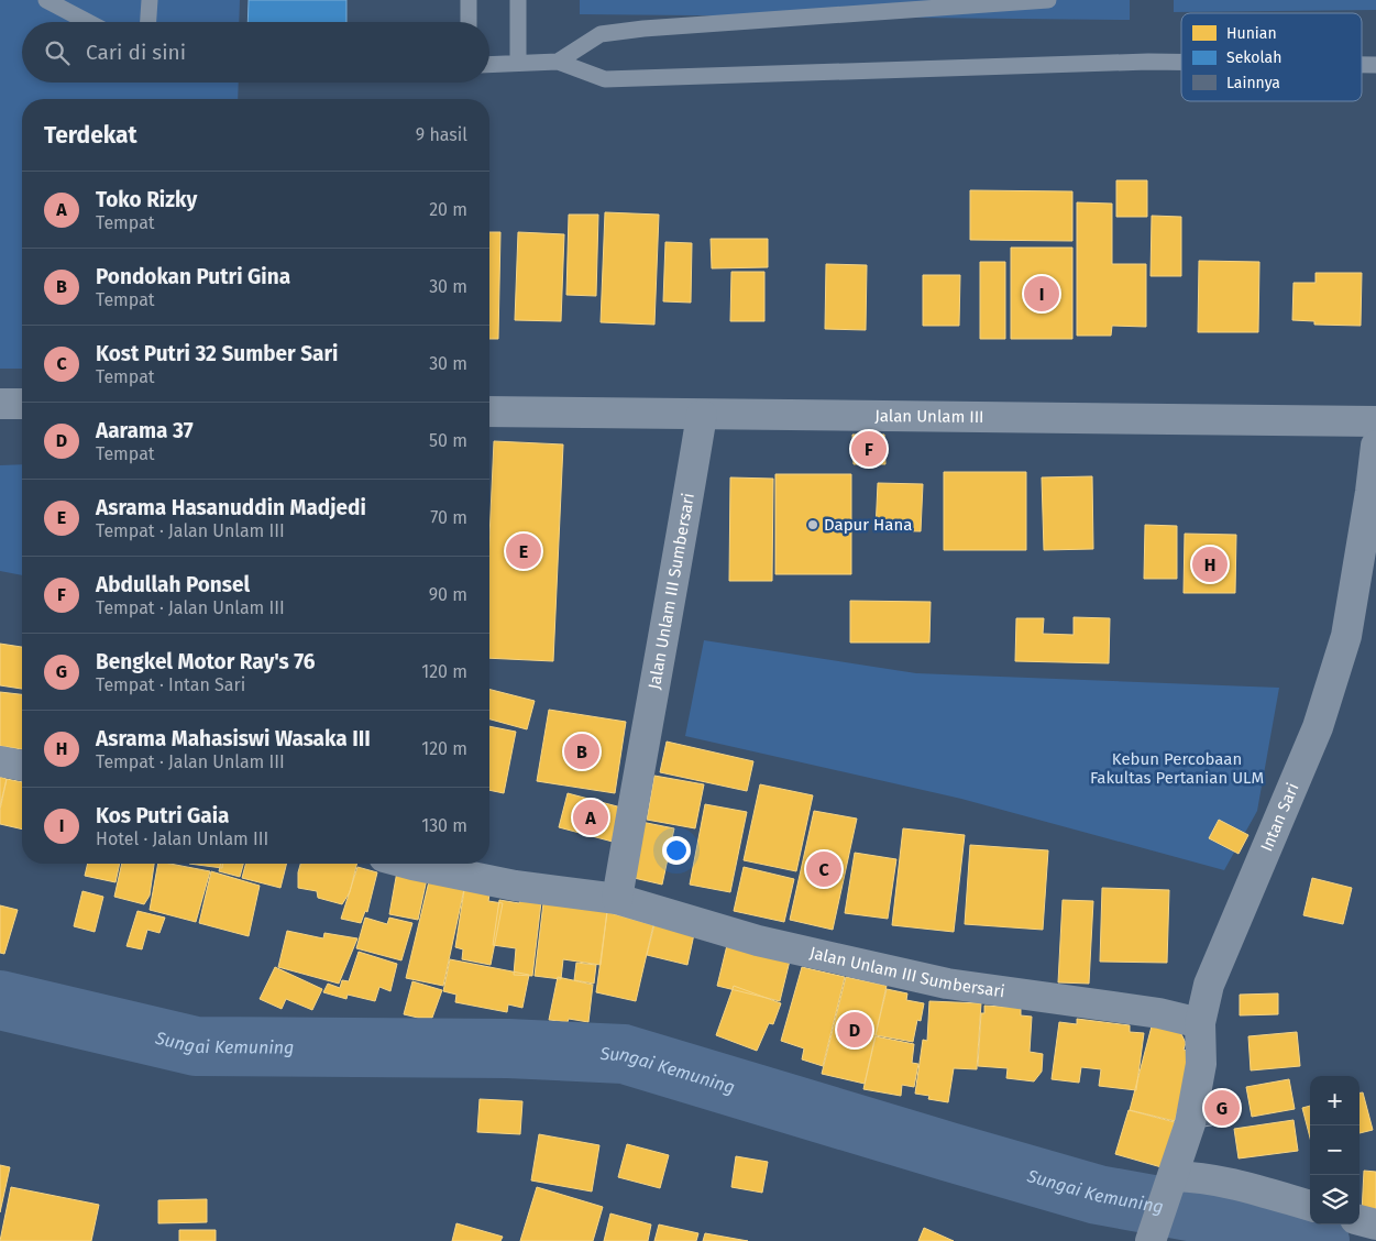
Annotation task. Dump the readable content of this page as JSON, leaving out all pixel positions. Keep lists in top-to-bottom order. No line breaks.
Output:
{"streets":{"street":["Jalan Unlam III","Jalan Unlam III Sumbersari","Intan Sari"]},"crossings":[["Jalan Unlam III","Jalan Unlam III Sumbersari"],["Jalan Unlam III Sumbersari","Intan Sari"]],"water":["Sungai Kemuning"],"parks":["Kebun Percobaan Fakultas Pertanian ULM"],"places":["Dapur Hana"],"legend":["Hunian","Sekolah","Lainnya"],"page":{"search":"Cari di sini","heading":["Terdekat","9 hasil"],"list":[{"mark":"A","name":"Toko Rizky","note":"Tempat","value":"20 m"},{"mark":"B","name":"Pondokan Putri Gina","note":"Tempat","value":"30 m"},{"mark":"C","name":"Kost Putri 32 Sumber Sari","note":"Tempat","value":"30 m"},{"mark":"D","name":"Aarama 37","note":"Tempat","value":"50 m"},{"mark":"E","name":"Asrama Hasanuddin Madjedi","note":"Tempat · Jalan Unlam III","value":"70 m"},{"mark":"F","name":"Abdullah Ponsel","note":"Tempat · Jalan Unlam III","value":"90 m"},{"mark":"G","name":"Bengkel Motor Ray's 76","note":"Tempat · Intan Sari","value":"120 m"},{"mark":"H","name":"Asrama Mahasiswi Wasaka III","note":"Tempat · Jalan Unlam III","value":"120 m"},{"mark":"I","name":"Kos Putri Gaia","note":"Hotel · Jalan Unlam III","value":"130 m"}],"pins":["I","F","E","H","B","A","C","D","G"],"map_buttons":["+","−"]}}
